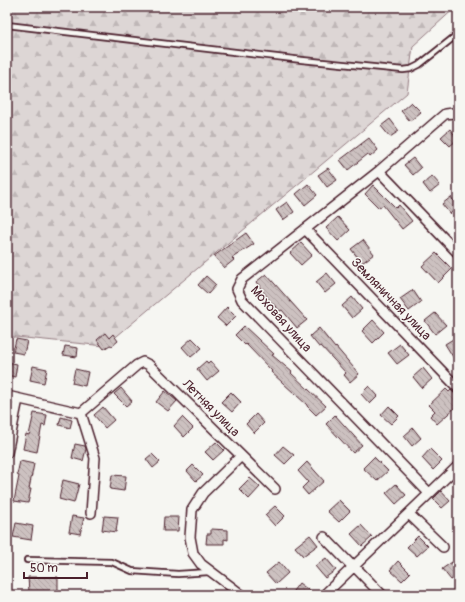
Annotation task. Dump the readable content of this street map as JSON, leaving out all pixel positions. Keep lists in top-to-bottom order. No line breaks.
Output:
{"streets":{"street":["Земляничная улица","Моховая улица","Летняя улица"]},"crossings":[["Земляничная улица","Моховая улица"]],"scale_bar":"50 m"}
